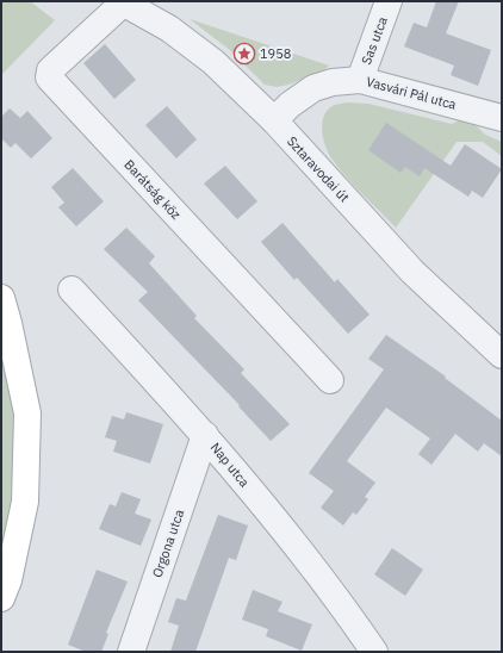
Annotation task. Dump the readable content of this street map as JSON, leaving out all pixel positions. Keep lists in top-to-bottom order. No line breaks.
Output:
{"streets":{"street":["Sas utca","Vasvári Pál utca","Sztaravodai út","Barátság köz","Nap utca","Orgona utca"]},"crossings":[["Sas utca","Vasvári Pál utca"],["Vasvári Pál utca","Sztaravodai út"],["Sztaravodai út","Barátság köz"],["Nap utca","Orgona utca"]],"places":{"place":["1958"]}}
